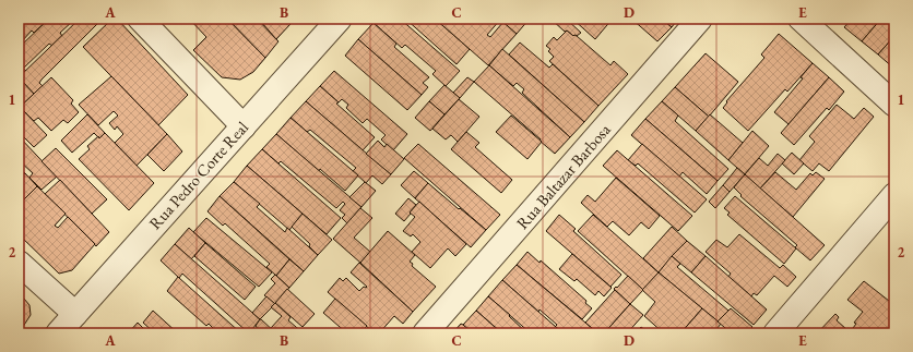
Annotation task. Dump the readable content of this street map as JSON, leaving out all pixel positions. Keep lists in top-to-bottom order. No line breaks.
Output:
{"streets":{"street":["Rua Pedro Corte Real","Rua Baltazar Barbosa"]},"grid":{"columns":["A","B","C","D","E"],"rows":["1","2"]}}
